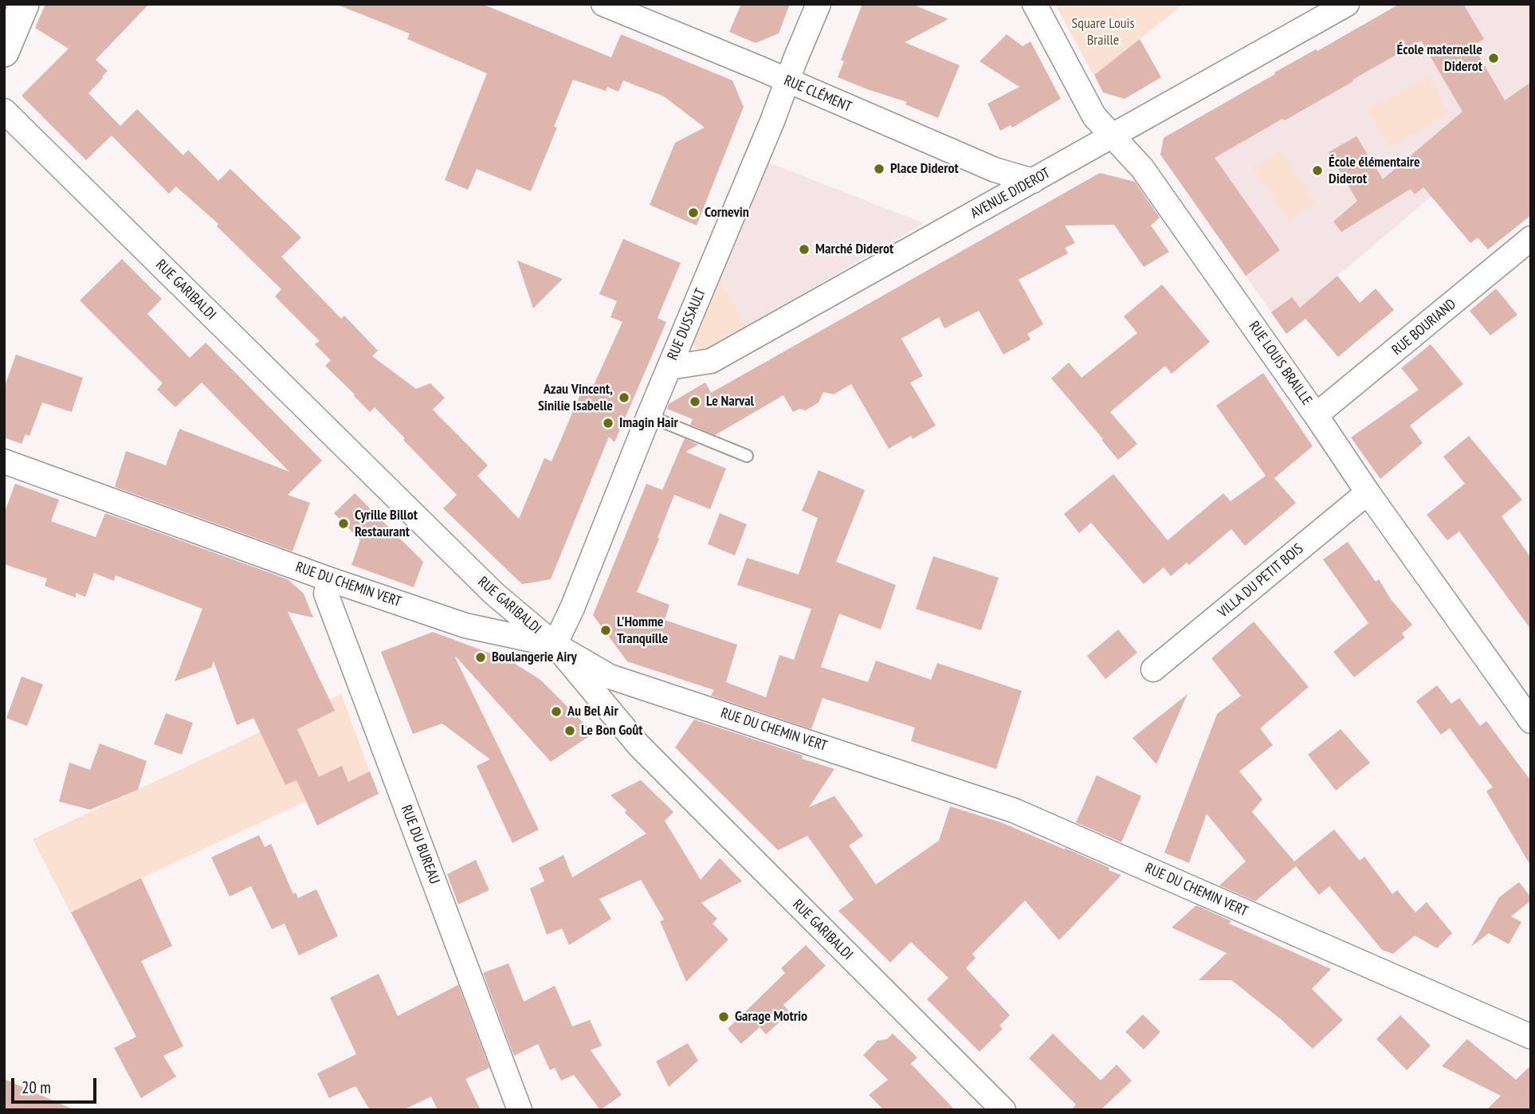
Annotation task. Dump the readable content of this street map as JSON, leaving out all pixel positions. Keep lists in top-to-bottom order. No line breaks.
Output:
{"streets":{"street":["RUE CLÉMENT","AVENUE DIDEROT","RUE GARIBALDI","RUE DUSSAULT","RUE BOURIAND","RUE LOUIS BRAILLE","VILLA DU PETIT BOIS","RUE DU CHEMIN VERT","RUE DU BUREAU"]},"crossings":[["RUE CLÉMENT","AVENUE DIDEROT"],["RUE CLÉMENT","RUE DUSSAULT"],["AVENUE DIDEROT","RUE DUSSAULT"],["AVENUE DIDEROT","RUE LOUIS BRAILLE"],["RUE GARIBALDI","RUE DUSSAULT"],["RUE GARIBALDI","RUE DU CHEMIN VERT"],["RUE DUSSAULT","RUE DU CHEMIN VERT"],["RUE BOURIAND","RUE LOUIS BRAILLE"],["RUE LOUIS BRAILLE","VILLA DU PETIT BOIS"],["RUE DU CHEMIN VERT","RUE DU BUREAU"]],"parks":["Square Louis Braille"],"places":["École maternelle Diderot","Place Diderot","École élémentaire Diderot","Cornevin","Marché Diderot","Azau Vincent, Sinilie Isabelle","Le Narval","Imagin Hair","Cyrille Billot Restaurant","L'Homme Tranquille","Boulangerie Airy","Au Bel Air","Le Bon Goût","Garage Motrio"],"scale_bar":"20 m"}
